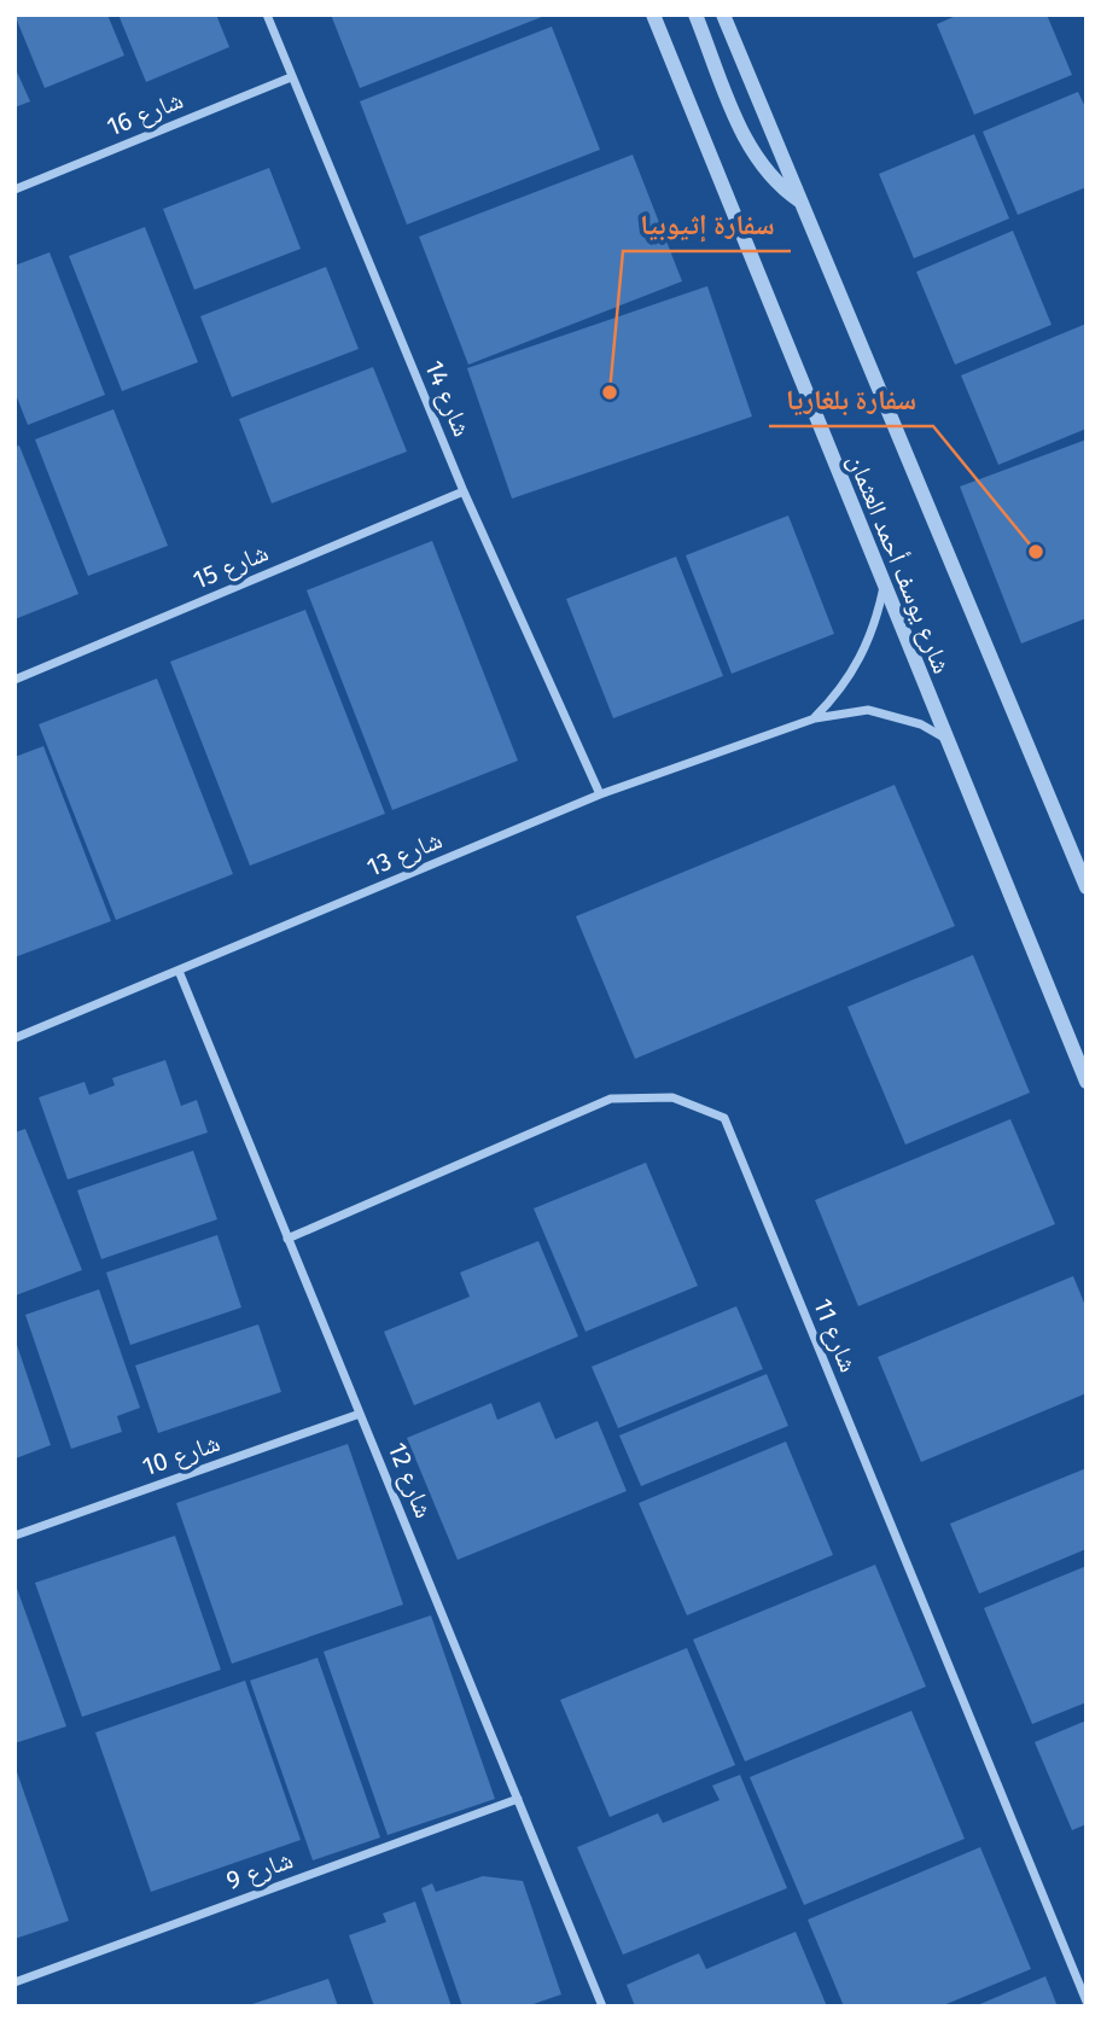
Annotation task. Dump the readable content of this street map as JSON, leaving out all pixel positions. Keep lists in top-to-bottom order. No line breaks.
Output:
{"streets":{"street":["شارع 16","شارع 14","شارع يوسف أحمد العثمان","شارع 15","شارع 13","شارع 11","شارع 10","شارع 12","شارع 9"]},"crossings":[["شارع 16","شارع 14"],["شارع 14","شارع 15"],["شارع 14","شارع 13"],["شارع يوسف أحمد العثمان","شارع 13"],["شارع 13","شارع 12"],["شارع 11","شارع 12"],["شارع 10","شارع 12"],["شارع 12","شارع 9"]],"places":["سفارة إثيوبيا","سفارة بلغاريا"]}
